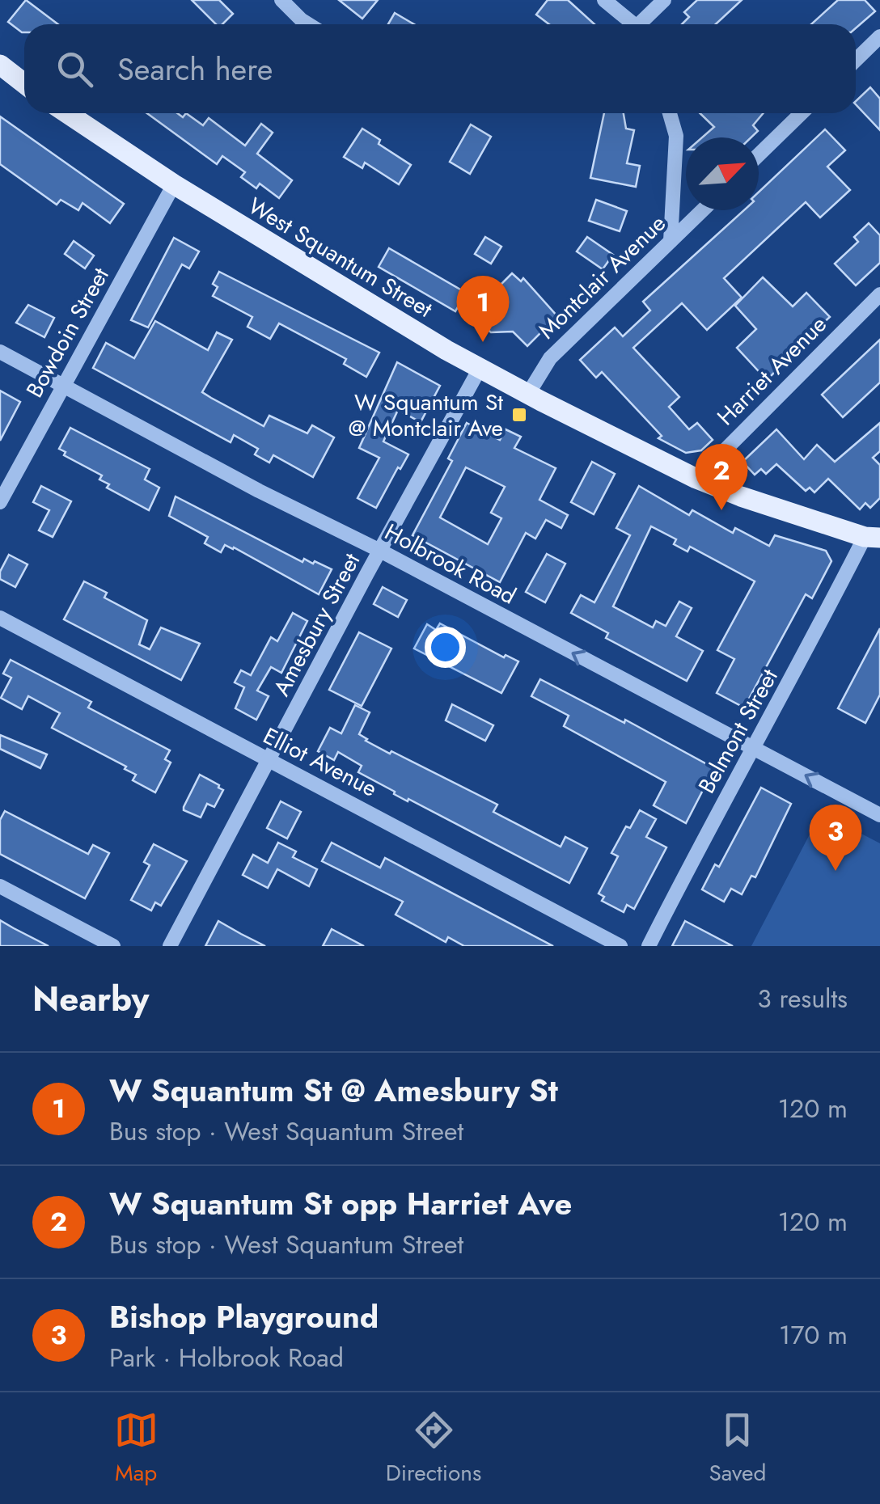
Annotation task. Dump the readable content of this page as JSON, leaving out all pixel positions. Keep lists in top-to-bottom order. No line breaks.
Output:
{"streets":{"main road":["West Squantum Street"],"street":["Montclair Avenue","Bowdoin Street","Harriet Avenue","Holbrook Road","Amesbury Street","Belmont Street","Elliot Avenue"]},"crossings":[["West Squantum Street","Montclair Avenue"],["West Squantum Street","Bowdoin Street"],["West Squantum Street","Harriet Avenue"],["West Squantum Street","Amesbury Street"],["West Squantum Street","Belmont Street"],["Bowdoin Street","Holbrook Road"],["Holbrook Road","Amesbury Street"],["Holbrook Road","Belmont Street"],["Amesbury Street","Elliot Avenue"]],"one_way":["Holbrook Road"],"places":{"transit":["W Squantum St @ Montclair Ave"]},"north":"top right","page":{"search":"Search here","pins":["1","2","3"],"heading":["Nearby","3 results"],"list":[{"mark":"1","name":"W Squantum St @ Amesbury St","note":"Bus stop · West Squantum Street","value":"120 m"},{"mark":"2","name":"W Squantum St opp Harriet Ave","note":"Bus stop · West Squantum Street","value":"120 m"},{"mark":"3","name":"Bishop Playground","note":"Park · Holbrook Road","value":"170 m"}],"nav":["Map","Directions","Saved"]}}
